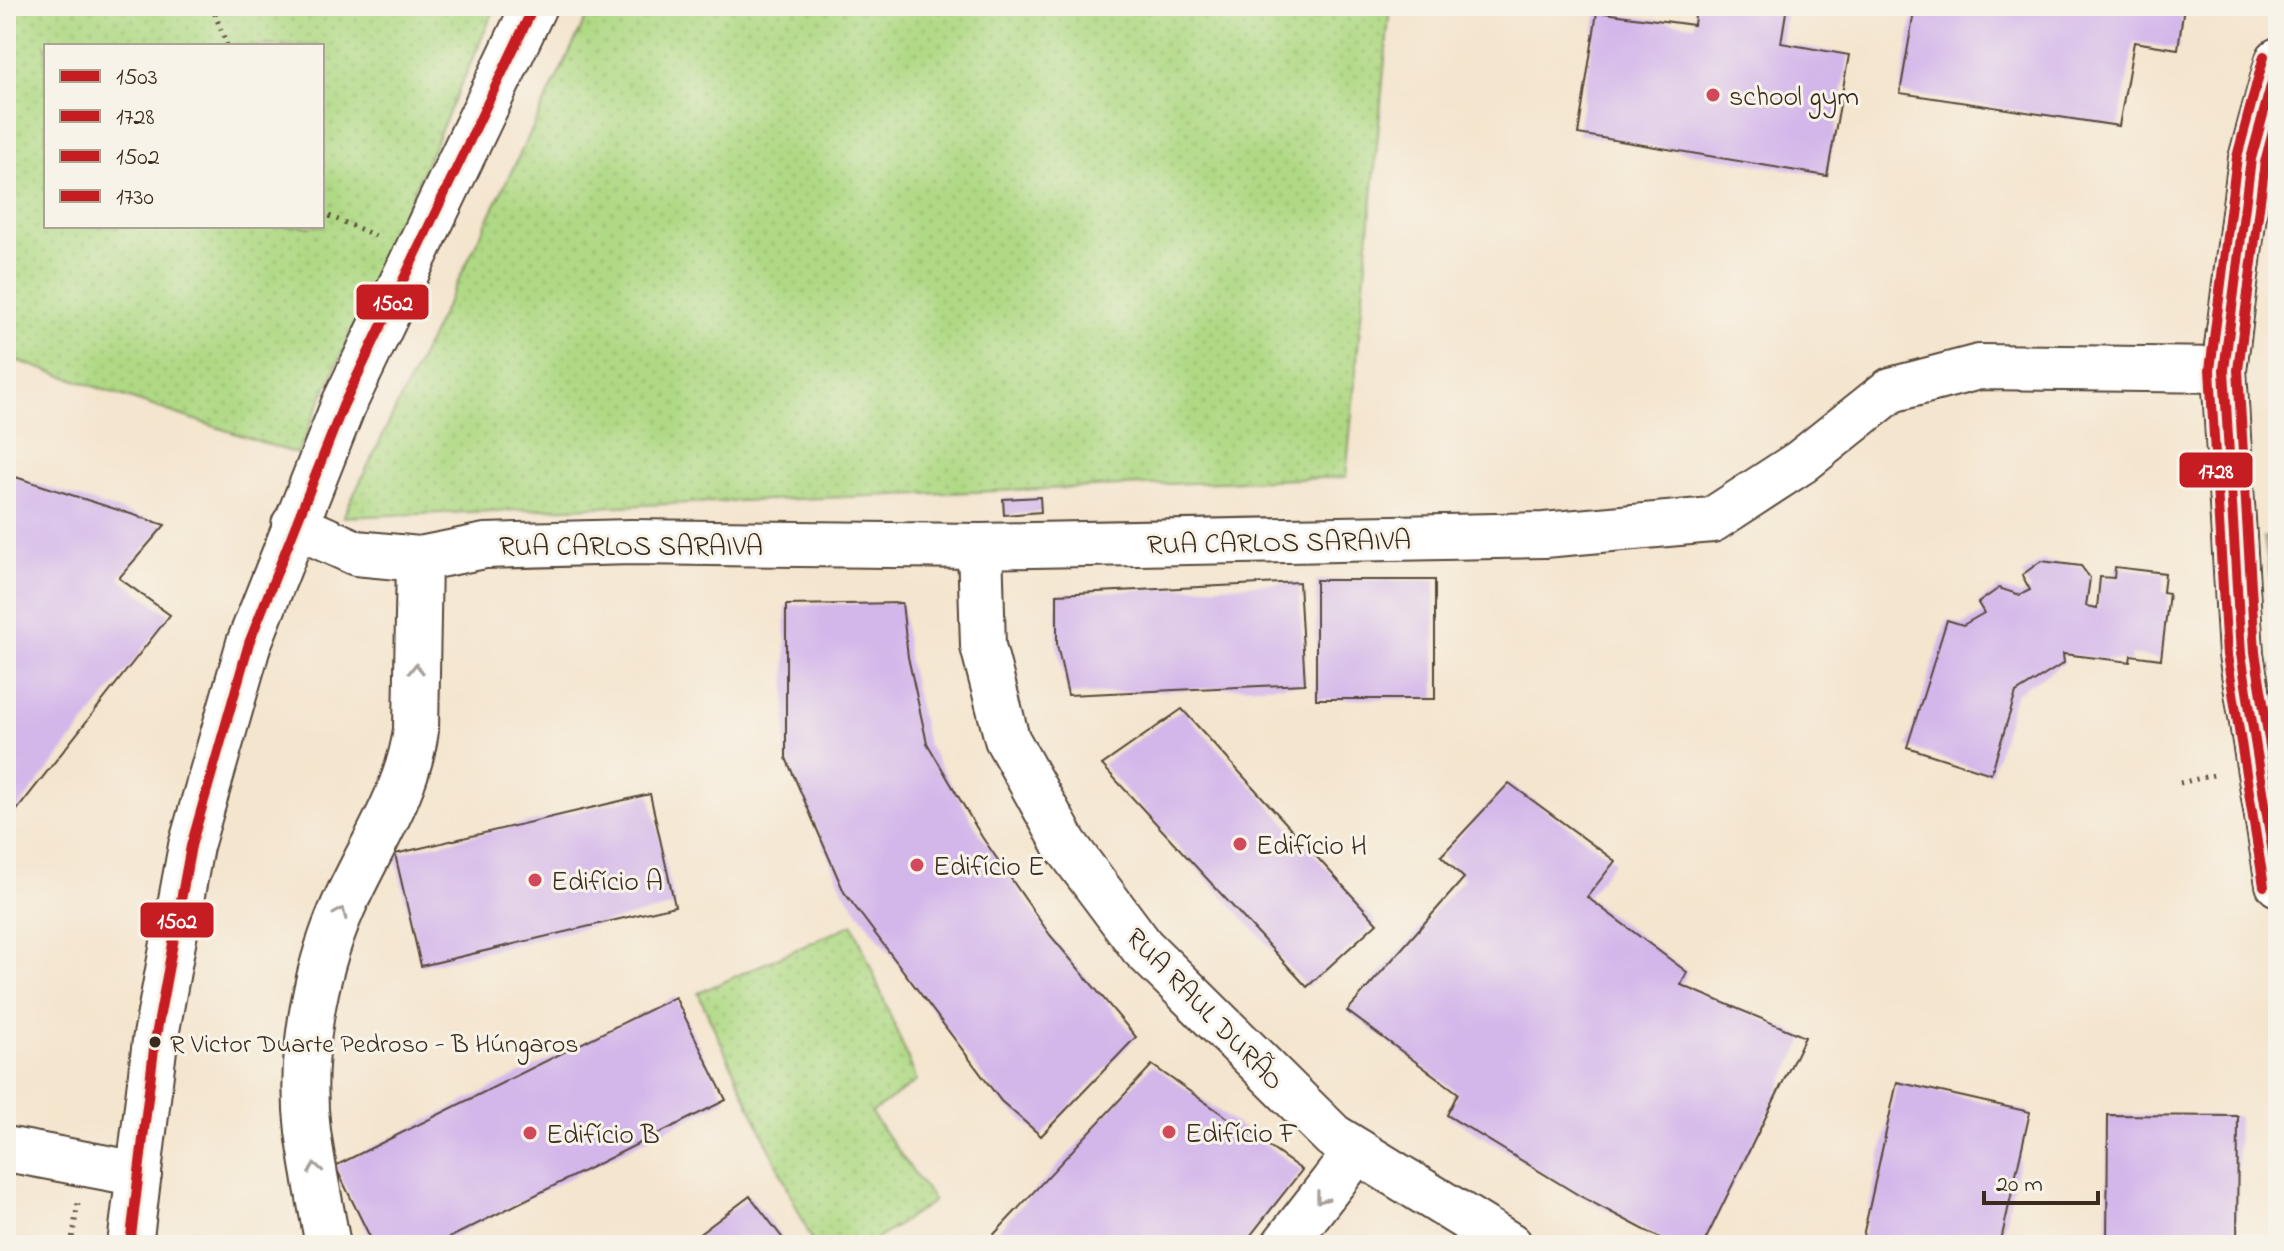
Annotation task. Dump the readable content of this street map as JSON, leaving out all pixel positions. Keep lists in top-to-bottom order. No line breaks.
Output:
{"streets":{"street":["RUA CARLOS SARAIVA","RUA RAUL DURÃO"]},"crossings":[["RUA CARLOS SARAIVA","RUA RAUL DURÃO"]],"places":["school gym","Edifício H","Edifício E","Edifício A","R Victor Duarte Pedroso - B Húngaros","Edifício F","Edifício B"],"lines":["transit line 1502","transit line 1728","transit line 1503","transit line 1730"],"legend":["1503","1728","1502","1730"],"scale_bar":"20 m"}
